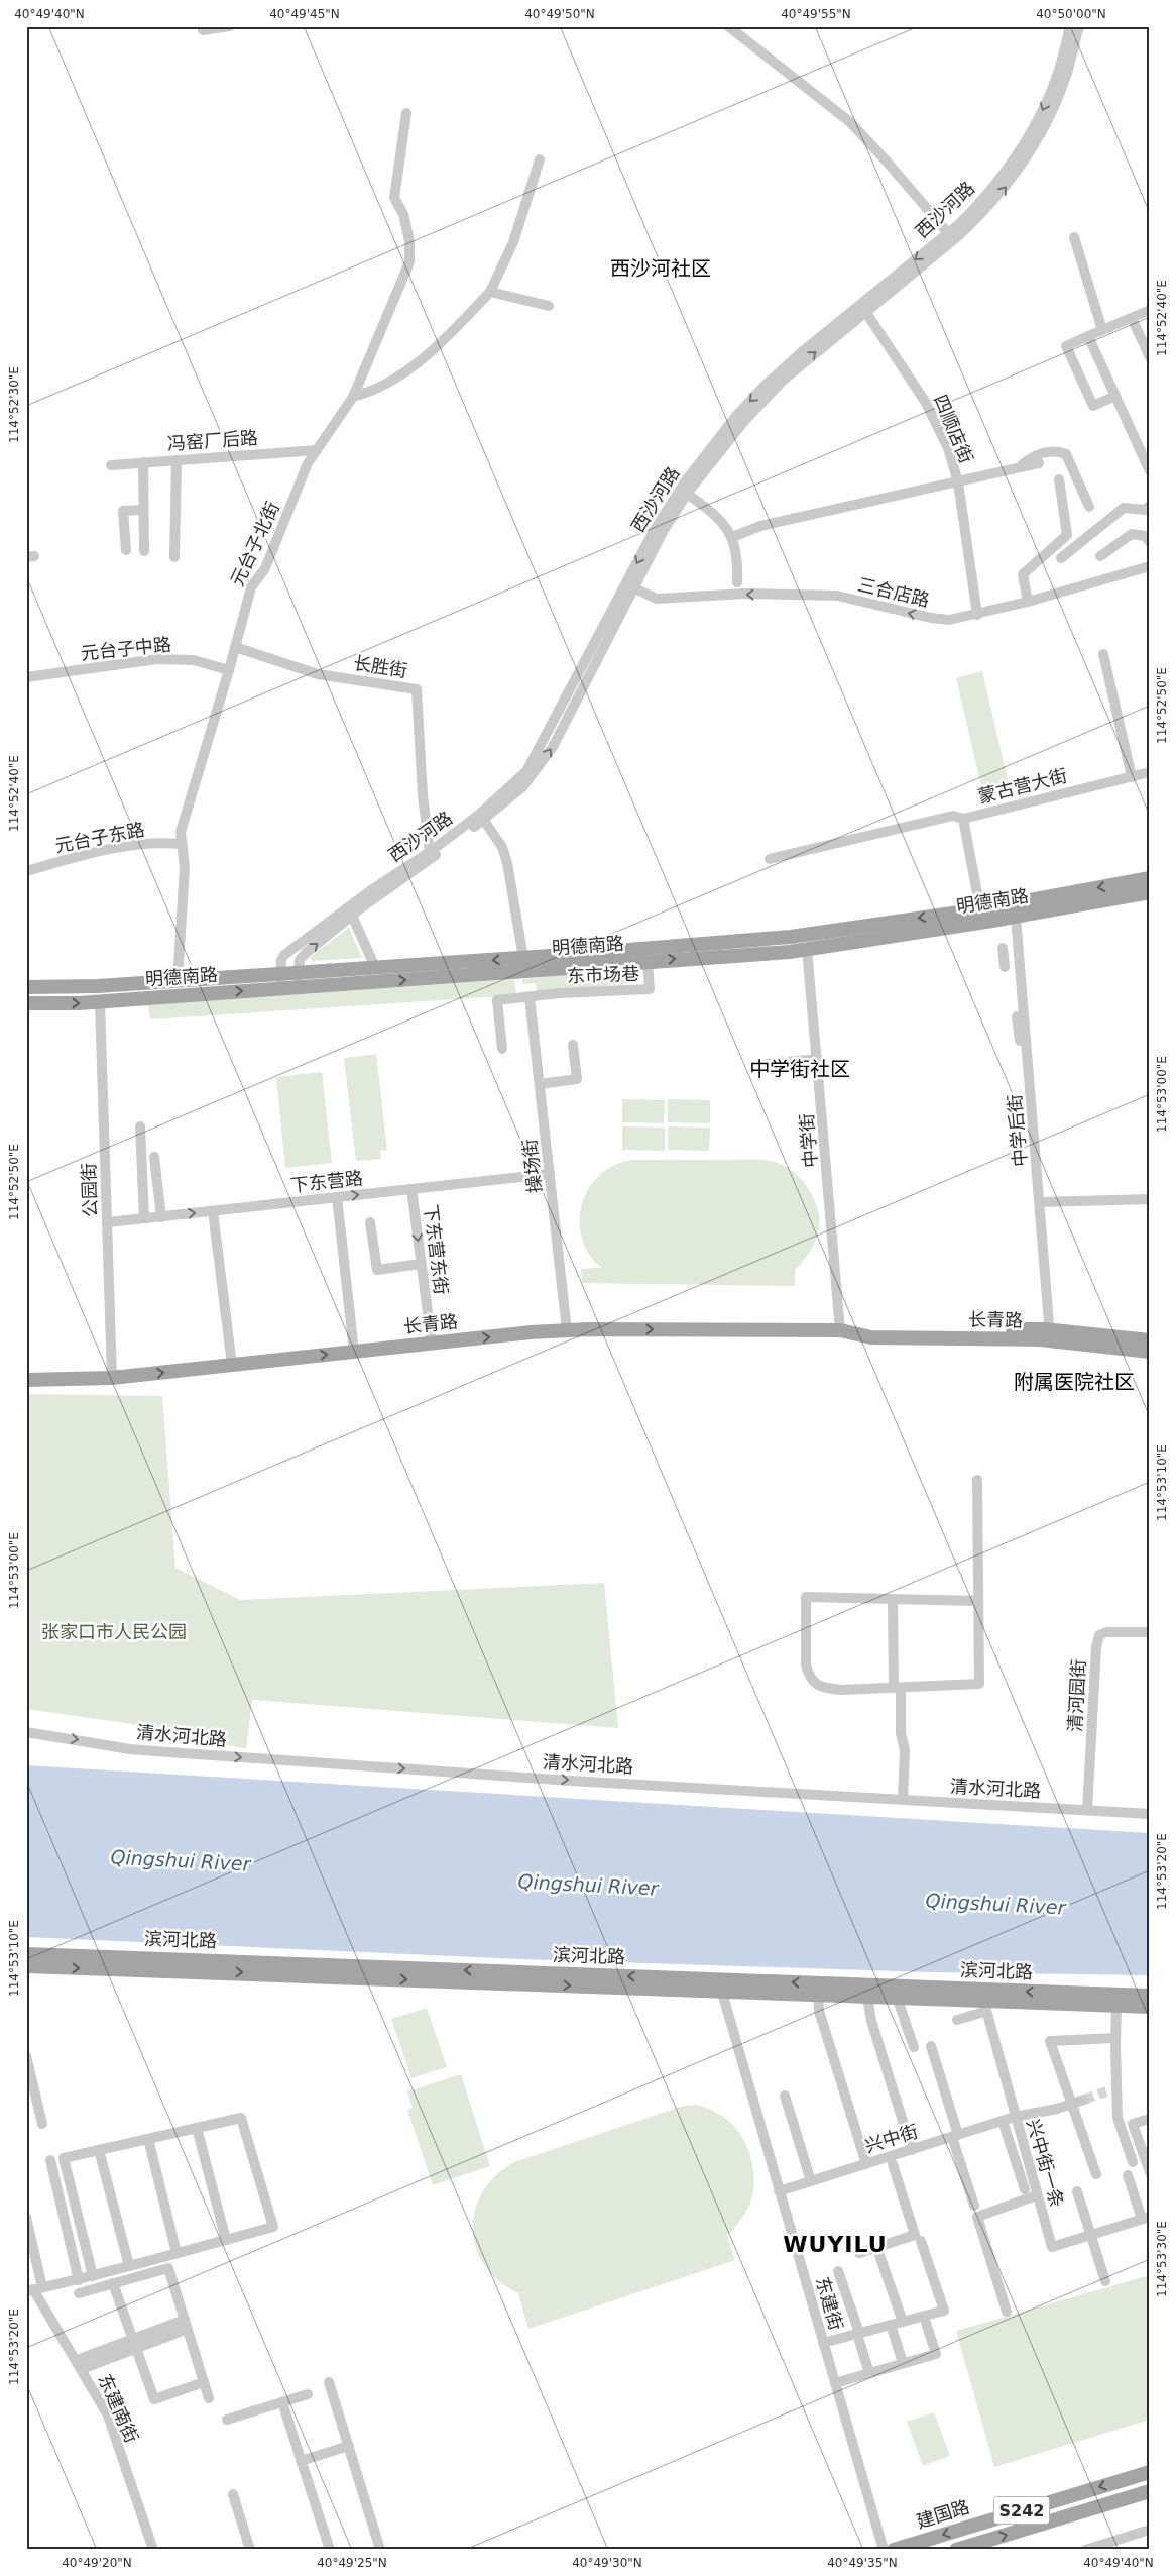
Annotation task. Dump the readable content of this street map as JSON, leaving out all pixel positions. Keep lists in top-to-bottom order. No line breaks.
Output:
{"streets":{"main road":["明德南路","长青路","滨河北路","S242","建国路"],"street":["西沙河路","四顺店街","冯窑厂后路","元台子北街","三合店路","元台子中路","长胜街","蒙古营大街","元台子东路","东市场巷","中学后街","中学街","操场街","下东营路","公园街","下东营东街","清河园街","清水河北路","兴中街","兴中街一条","东建街","东建南街"]},"crossings":[["西沙河路","四顺店街"],["西沙河路","三合店路"],["西沙河路","长胜街"],["西沙河路","明德南路"],["四顺店街","三合店路"],["冯窑厂后路","元台子北街"],["元台子北街","元台子中路"],["元台子北街","长胜街"],["元台子北街","元台子东路"],["元台子北街","明德南路"],["蒙古营大街","明德南路"],["明德南路","东市场巷"],["明德南路","中学后街"],["明德南路","中学街"],["明德南路","公园街"],["东市场巷","操场街"],["中学后街","长青路"],["中学街","长青路"],["操场街","下东营路"],["操场街","长青路"],["下东营路","公园街"],["下东营路","下东营东街"],["公园街","长青路"],["下东营东街","长青路"],["清河园街","清水河北路"],["滨河北路","兴中街一条"],["滨河北路","东建街"],["兴中街","兴中街一条"],["兴中街","东建街"]],"one_way":["长青路","清水河北路"],"districts":["西沙河社区","中学街社区","附属医院社区","WUYILU"],"water":["Qingshui River"],"parks":["张家口市人民公园"],"coordinates":["40°49'40\"N","40°49'45\"N","40°49'50\"N","40°49'55\"N","40°50'00\"N","114°52'40\"E","114°52'30\"E","114°52'50\"E","114°53'00\"E","114°53'10\"E","114°53'20\"E","114°53'30\"E","40°49'20\"N","40°49'25\"N","40°49'30\"N","40°49'35\"N"]}
